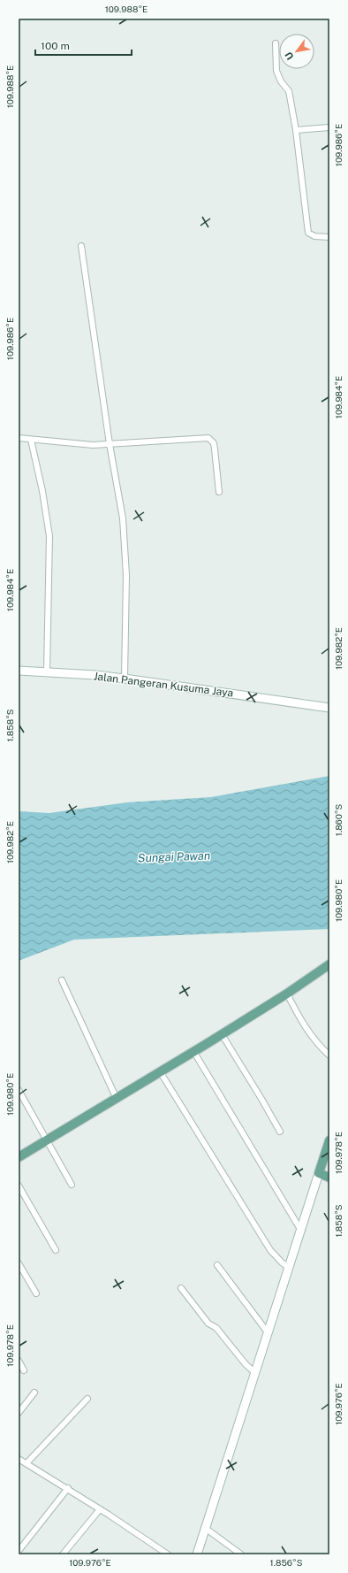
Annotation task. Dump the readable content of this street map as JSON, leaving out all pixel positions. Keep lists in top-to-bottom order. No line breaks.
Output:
{"streets":{"street":["Jalan Pangeran Kusuma Jaya"]},"water":["Sungai Pawan"],"scale_bar":"100 m","north":"bottom left","coordinates":["109.988°E","109.986°E","109.984°E","109.982°E","1.858°S","1.860°S","109.980°E","109.978°E","109.976°E","1.856°S"]}
